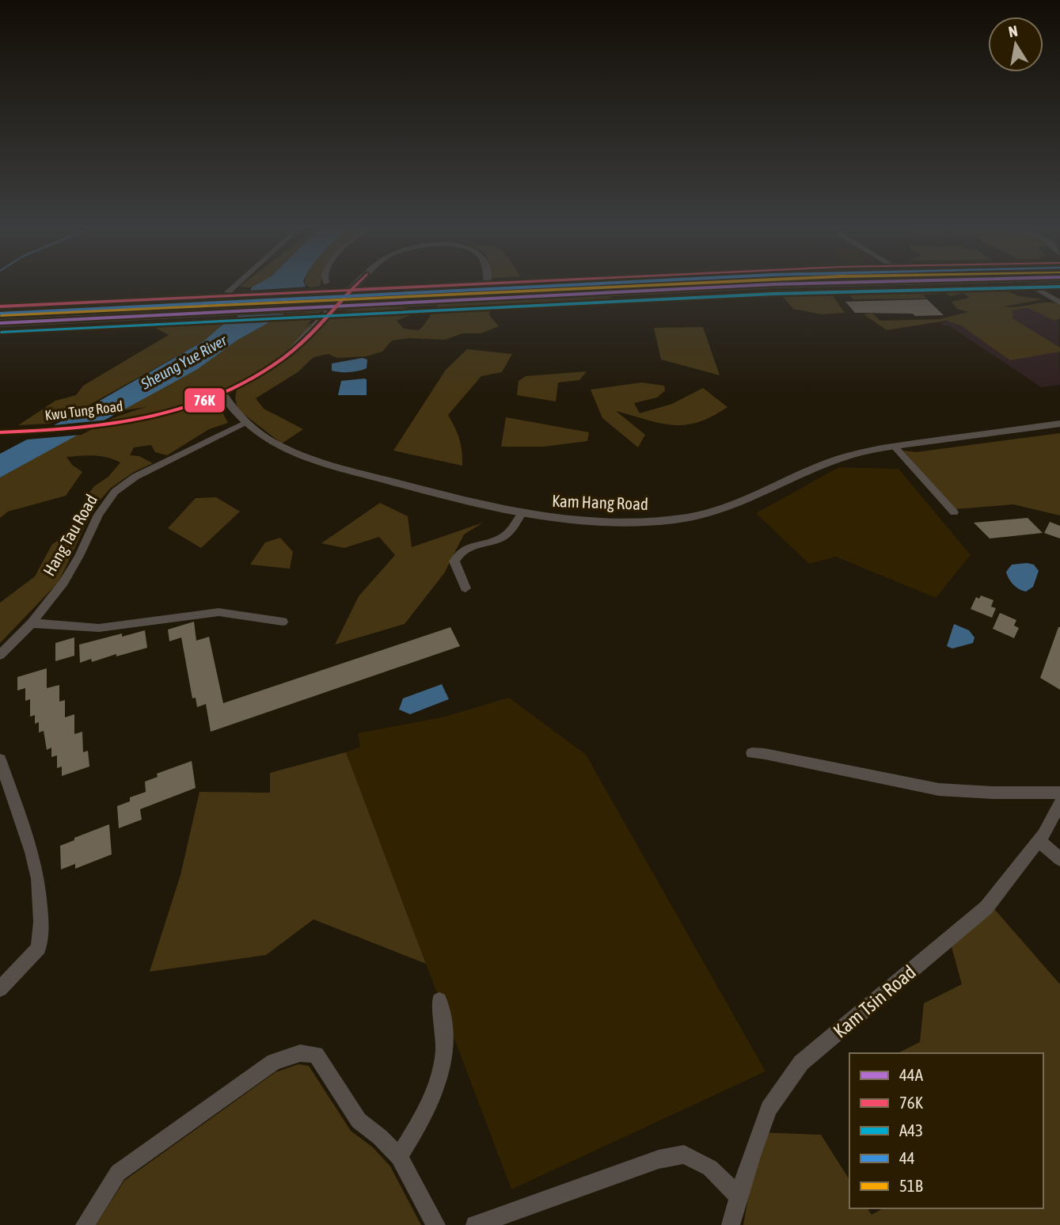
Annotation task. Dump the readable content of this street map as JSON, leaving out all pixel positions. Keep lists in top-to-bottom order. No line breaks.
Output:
{"streets":{"street":["Kwu Tung Road","Kam Hang Road","Hang Tau Road","Kam Tsin Road"]},"crossings":[["Kwu Tung Road","Kam Hang Road"],["Kam Hang Road","Hang Tau Road"]],"water":["Sheung Yue River"],"lines":["transit line 44A","transit line 76K","transit line 44","transit line 51B","transit line A43"],"legend":["44A","76K","A43","44","51B"],"north":"top"}
